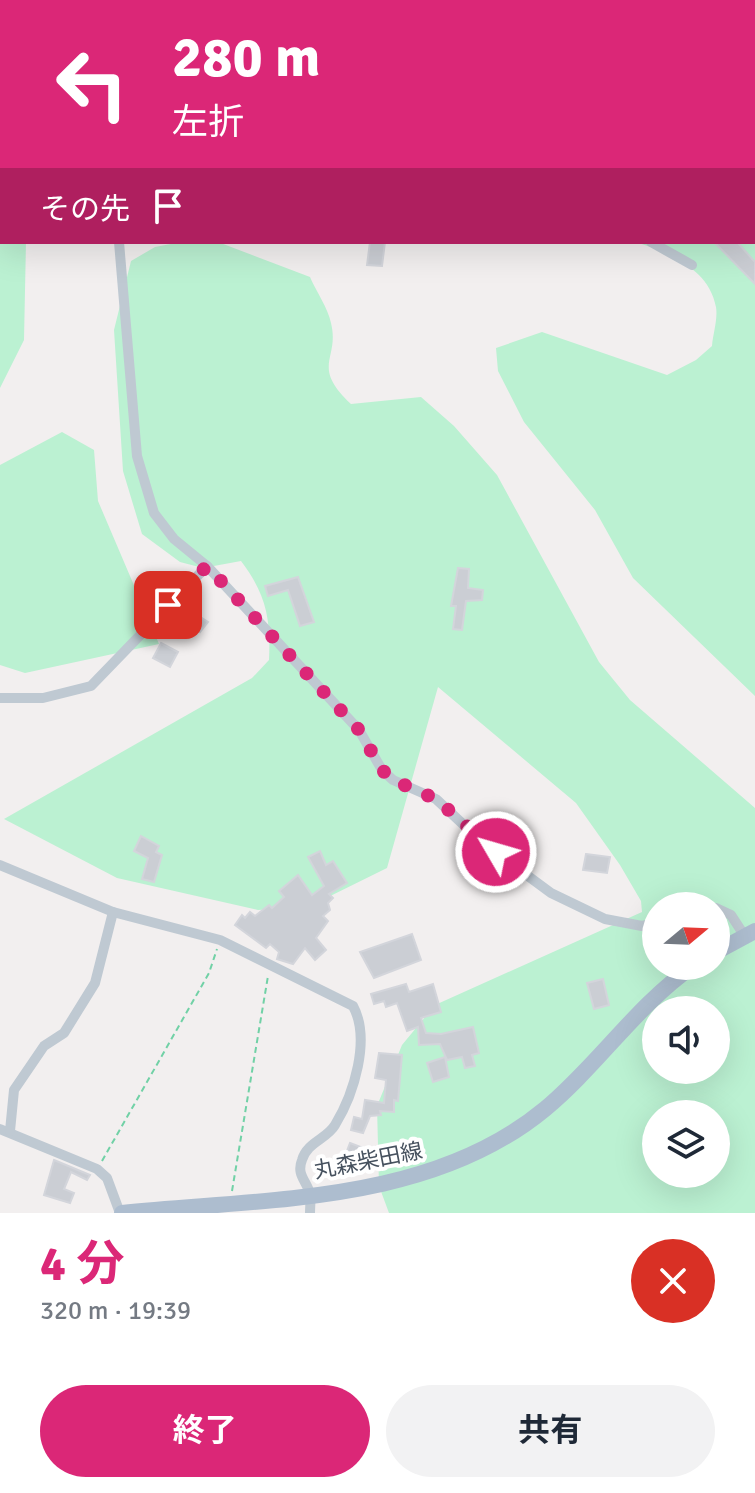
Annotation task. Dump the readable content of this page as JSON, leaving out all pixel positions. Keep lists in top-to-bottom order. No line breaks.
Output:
{"streets":{"main road":["丸森柴田線"]},"north":"right","page":{"turn":["280 m","左折"],"then":"その先","heading":["4 分","320 m · 19:39"],"buttons":["終了","共有"]}}
